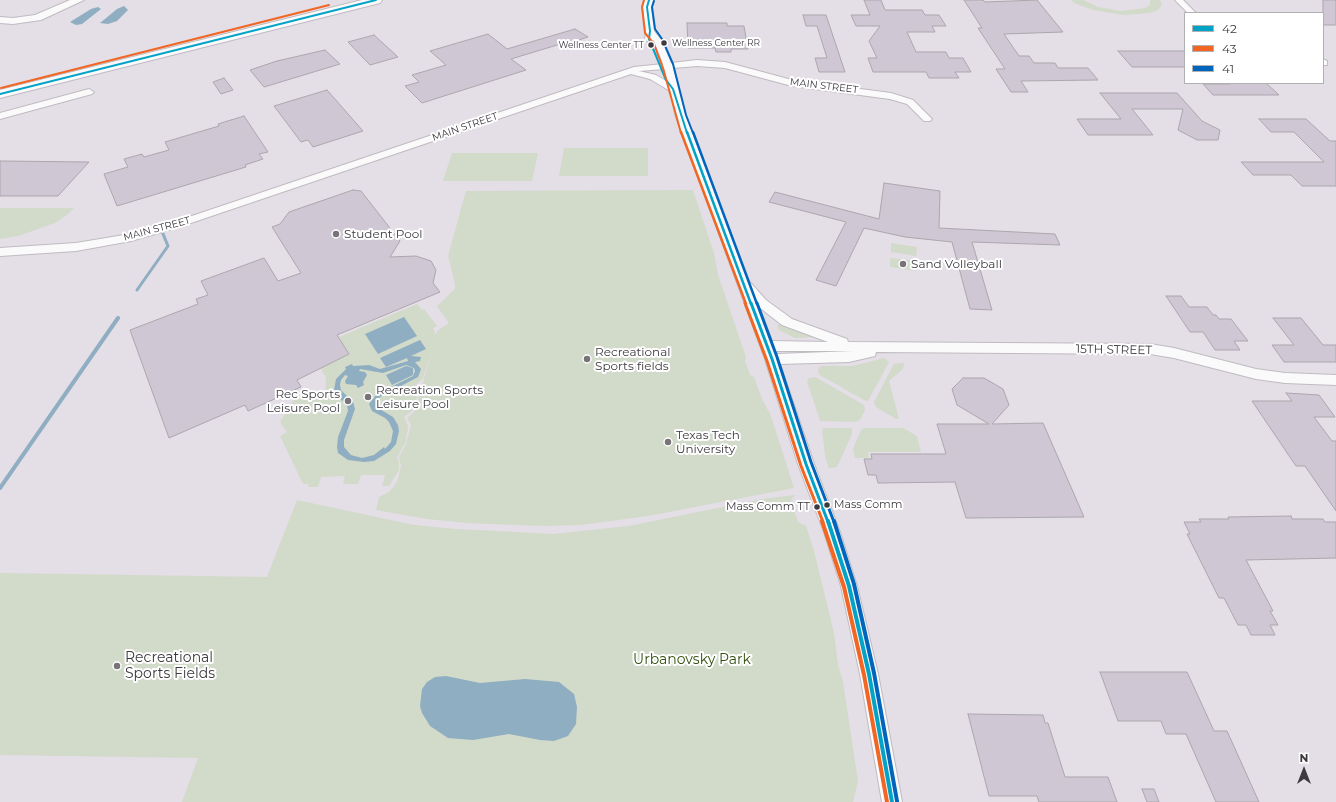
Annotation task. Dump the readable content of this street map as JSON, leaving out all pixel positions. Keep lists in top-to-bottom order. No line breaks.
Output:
{"streets":{"street":["MAIN STREET","15TH STREET"]},"parks":["Urbanovsky Park"],"places":["Wellness Center RR","Wellness Center TT","Student Pool","Sand Volleyball","Recreational Sports fields","Recreation Sports Leisure Pool","Rec Sports Leisure Pool","Texas Tech University","Mass Comm","Mass Comm TT","Recreational Sports Fields"],"lines":["transit line 42","transit line 43","transit line 41"],"legend":["42","43","41"],"north":"top"}
